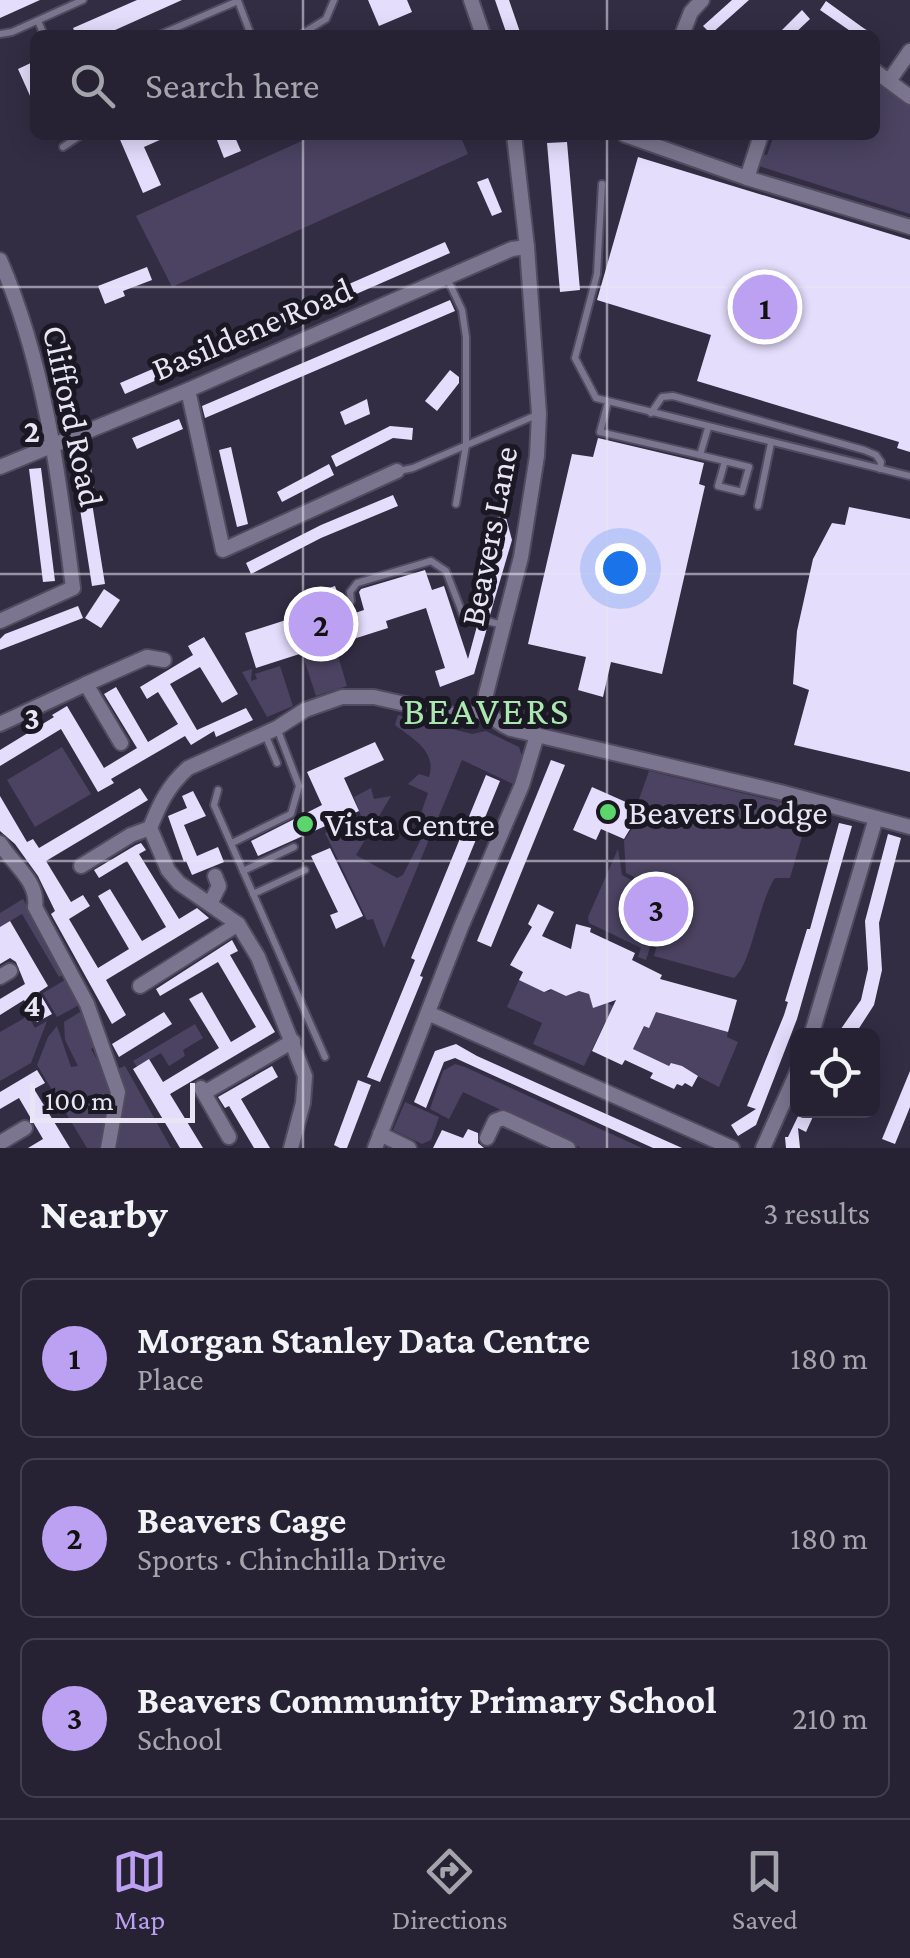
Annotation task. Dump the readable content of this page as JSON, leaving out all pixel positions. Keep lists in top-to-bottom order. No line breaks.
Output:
{"streets":{"street":["Basildene Road","Clifford Road","Beavers Lane"]},"crossings":[["Basildene Road","Clifford Road"],["Basildene Road","Beavers Lane"]],"districts":["BEAVERS"],"places":["Beavers Lodge","Vista Centre"],"scale_bar":"100 m","page":{"search":"Search here","pins":["1","2","3"],"scale":"100 m","heading":["Nearby","3 results"],"list":[{"mark":"1","name":"Morgan Stanley Data Centre","note":"Place","value":"180 m"},{"mark":"2","name":"Beavers Cage","note":"Sports · Chinchilla Drive","value":"180 m"},{"mark":"3","name":"Beavers Community Primary School","note":"School","value":"210 m"}],"nav":["Map","Directions","Saved"]},"grid":{"rows":["2","3","4"]}}
